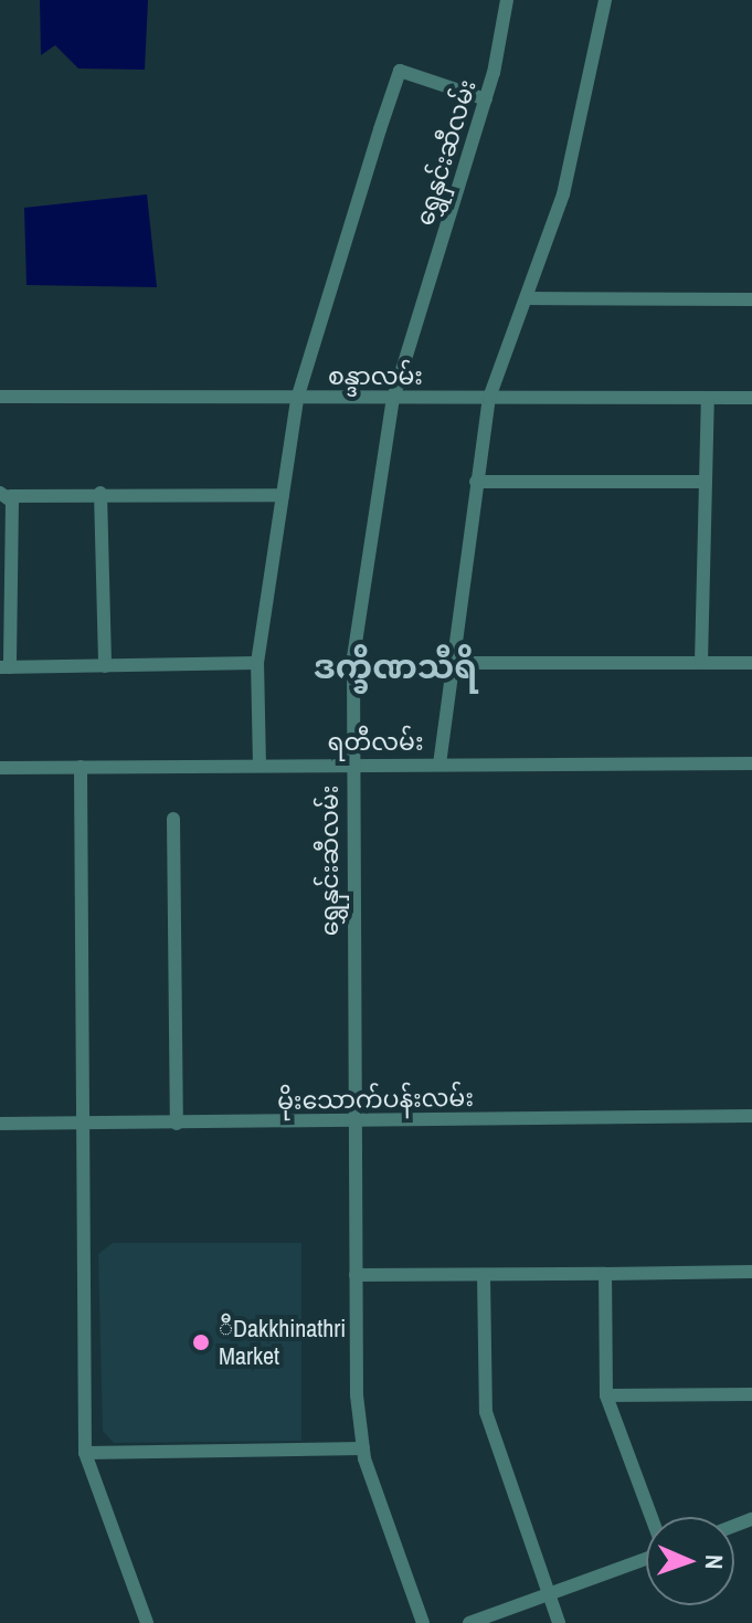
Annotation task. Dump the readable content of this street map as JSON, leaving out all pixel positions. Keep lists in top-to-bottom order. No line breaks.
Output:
{"streets":{"street":["ရွှေနှင်းဆီလမ်း","စန္ဒာလမ်း","ရတီလမ်း","မိုးသောက်ပန်းလမ်း"]},"crossings":[["ရွှေနှင်းဆီလမ်း","စန္ဒာလမ်း"],["ရွှေနှင်းဆီလမ်း","ရတီလမ်း"],["ရွှေနှင်းဆီလမ်း","မိုးသောက်ပန်းလမ်း"]],"districts":["ဒက္ခိဏသီရိ"],"places":["ီDakkhinathri Market"],"north":"right"}
